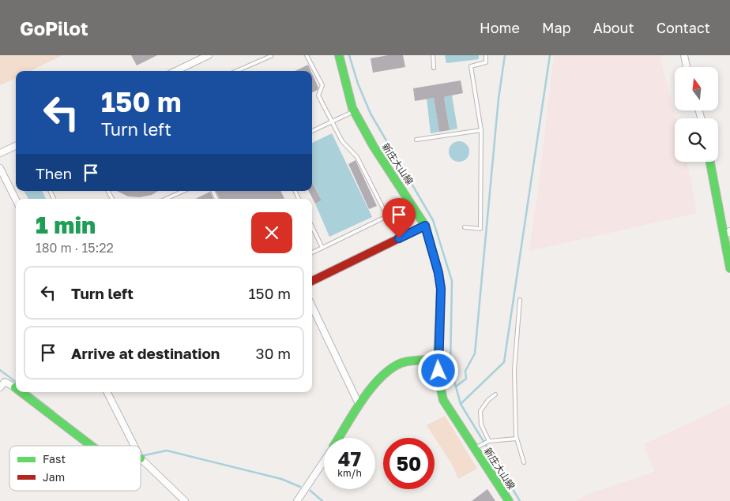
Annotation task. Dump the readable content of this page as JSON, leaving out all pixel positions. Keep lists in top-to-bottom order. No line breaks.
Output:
{"streets":{"street":["新庄大山線"]},"legend":["Fast","Jam"],"north":"top","page":{"header":"GoPilot","nav":["Home","Map","About","Contact"],"turn":["150 m","Turn left"],"then":"Then","heading":["1 min","180 m · 15:22"],"list":[{"name":"Turn left","value":"150 m"},{"name":"Arrive at destination","value":"30 m"}],"speed":"47 km/h","limit":"50"}}
